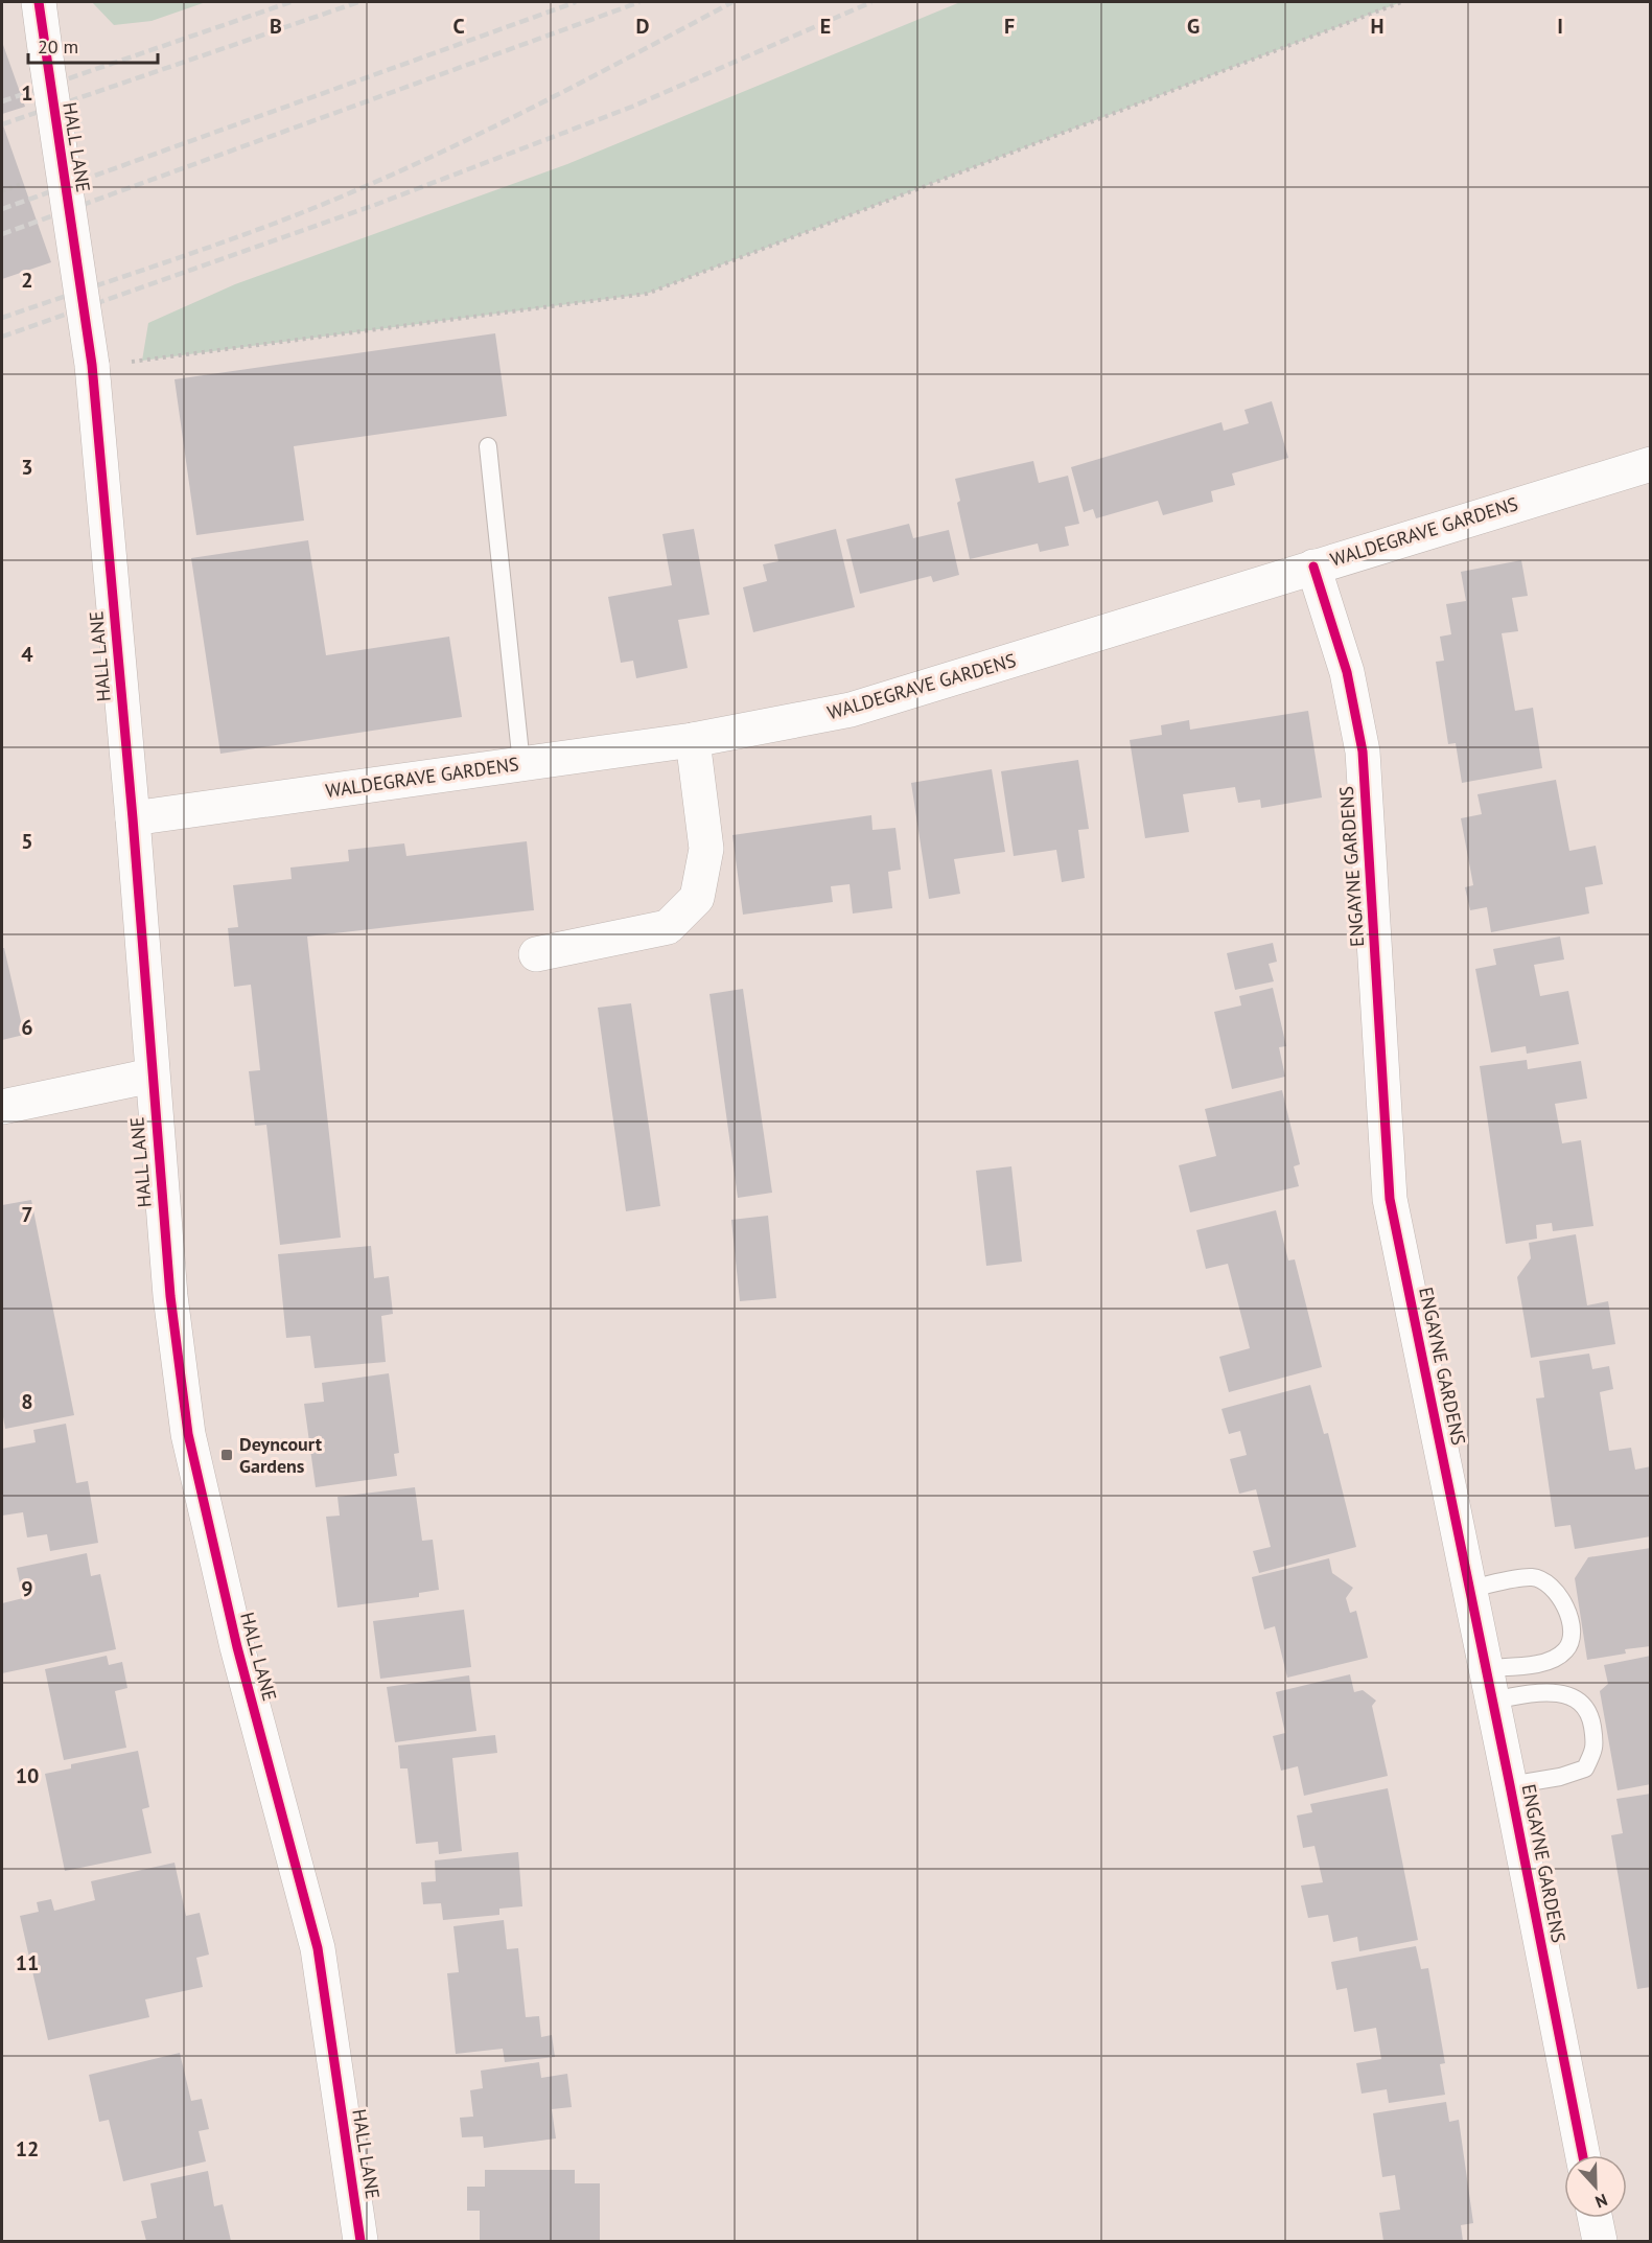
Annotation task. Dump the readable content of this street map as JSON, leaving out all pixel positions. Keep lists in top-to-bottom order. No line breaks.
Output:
{"streets":{"street":["HALL LANE","WALDEGRAVE GARDENS","ENGAYNE GARDENS"]},"crossings":[["HALL LANE","WALDEGRAVE GARDENS"],["WALDEGRAVE GARDENS","ENGAYNE GARDENS"]],"places":{"transit":["Deyncourt Gardens"]},"scale_bar":"20 m","north":"bottom","grid":{"columns":["B","C","D","E","F","G","H","I"],"rows":["1","2","3","4","5","6","7","8","9","10","11","12"]}}
